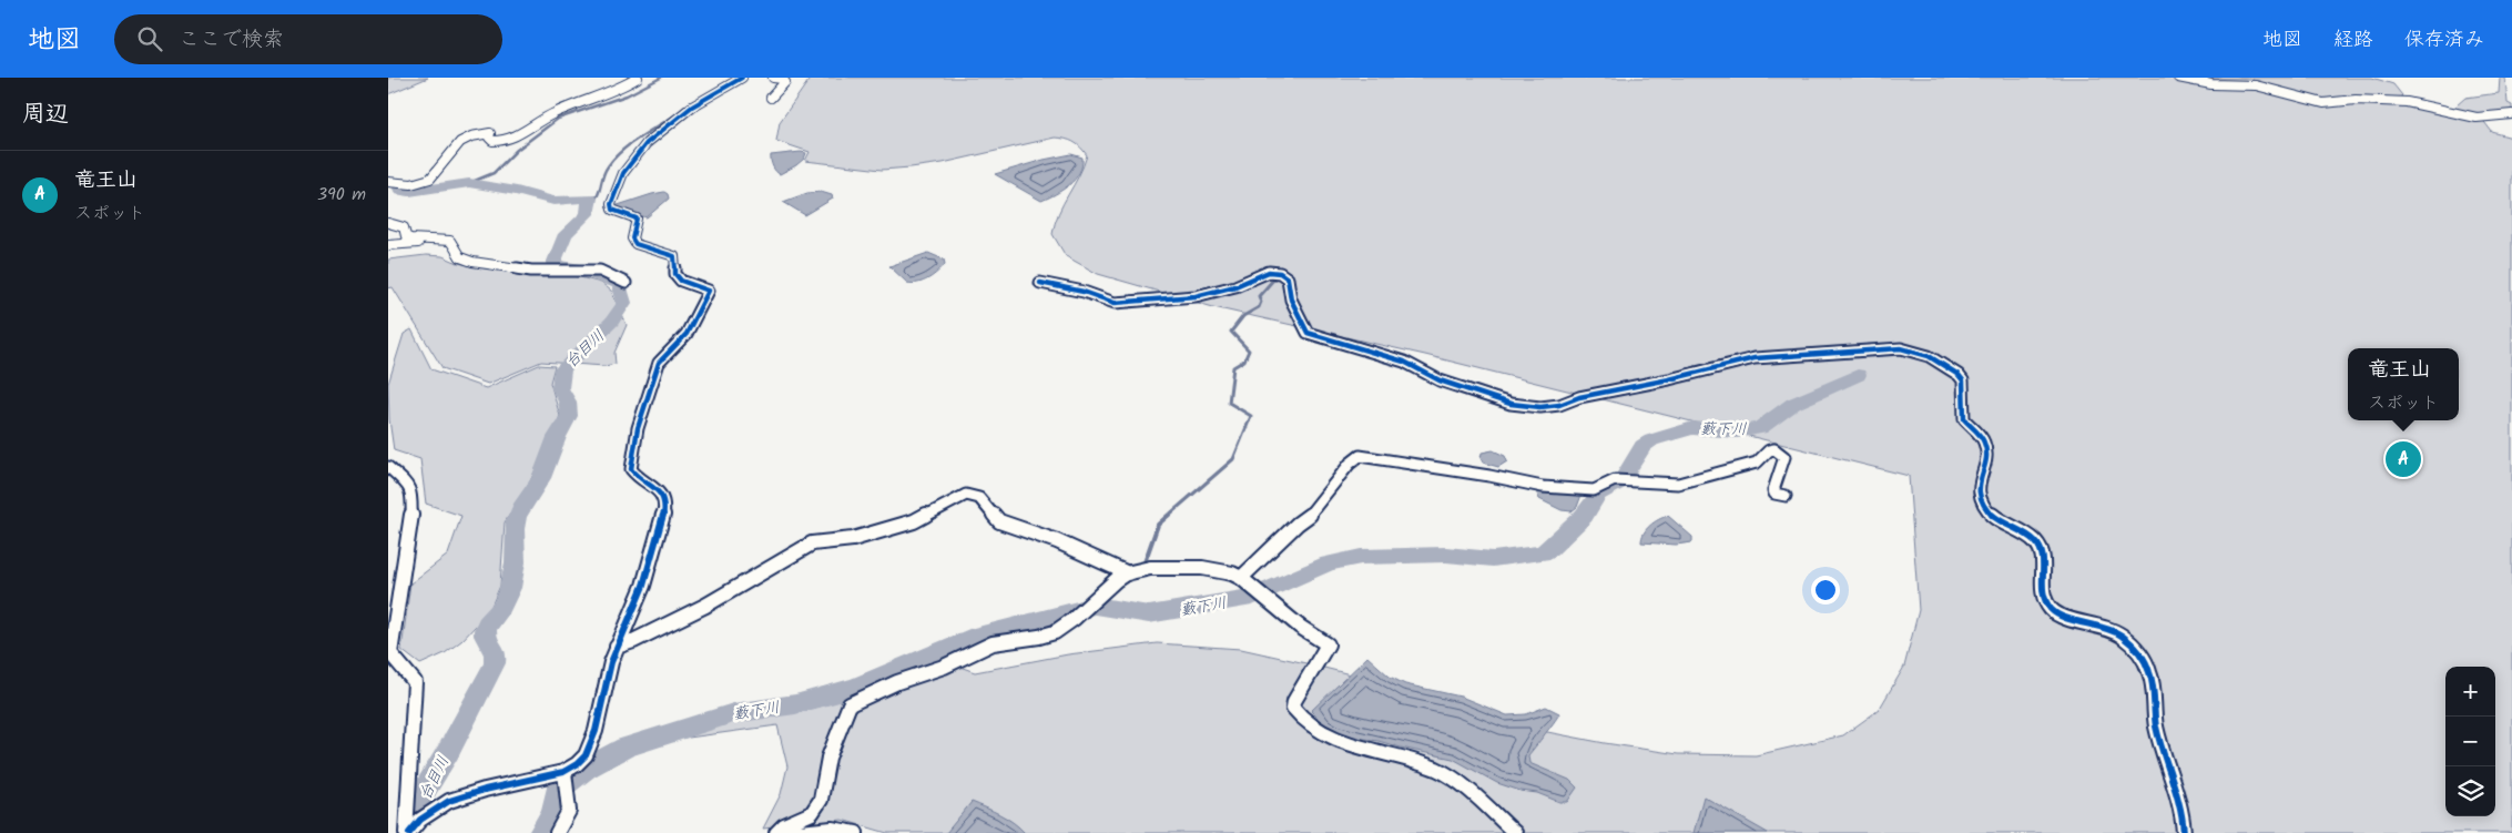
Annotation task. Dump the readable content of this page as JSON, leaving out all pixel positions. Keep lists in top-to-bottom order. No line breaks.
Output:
{"water":["台目川","藪下川"],"page":{"header":"地図","search":"ここで検索","nav":["地図","経路","保存済み"],"heading":"周辺","list":[{"mark":"A","name":"竜王山","note":"スポット","value":"390 m"}],"popup":["竜王山","スポット"],"pins":"A","map_buttons":["+","−"]}}
